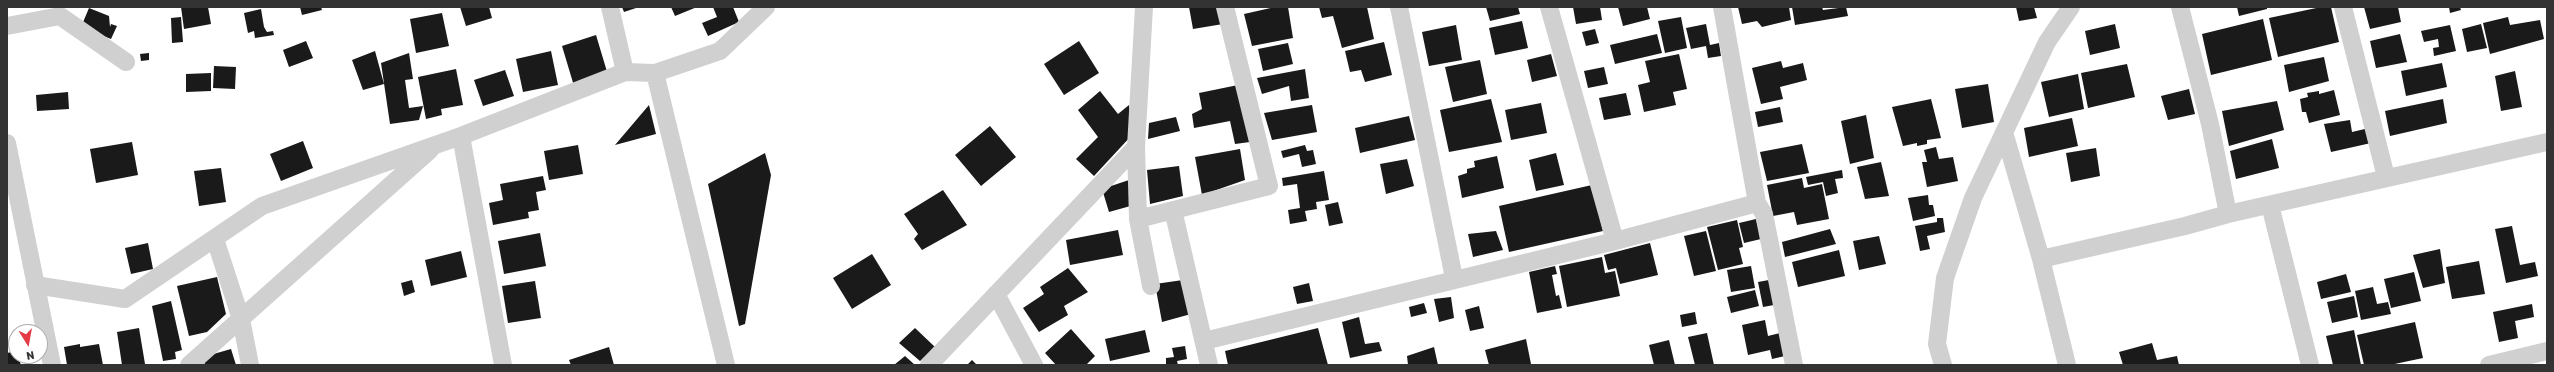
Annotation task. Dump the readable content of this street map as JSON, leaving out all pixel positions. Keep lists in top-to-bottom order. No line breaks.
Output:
{"north":"bottom"}
